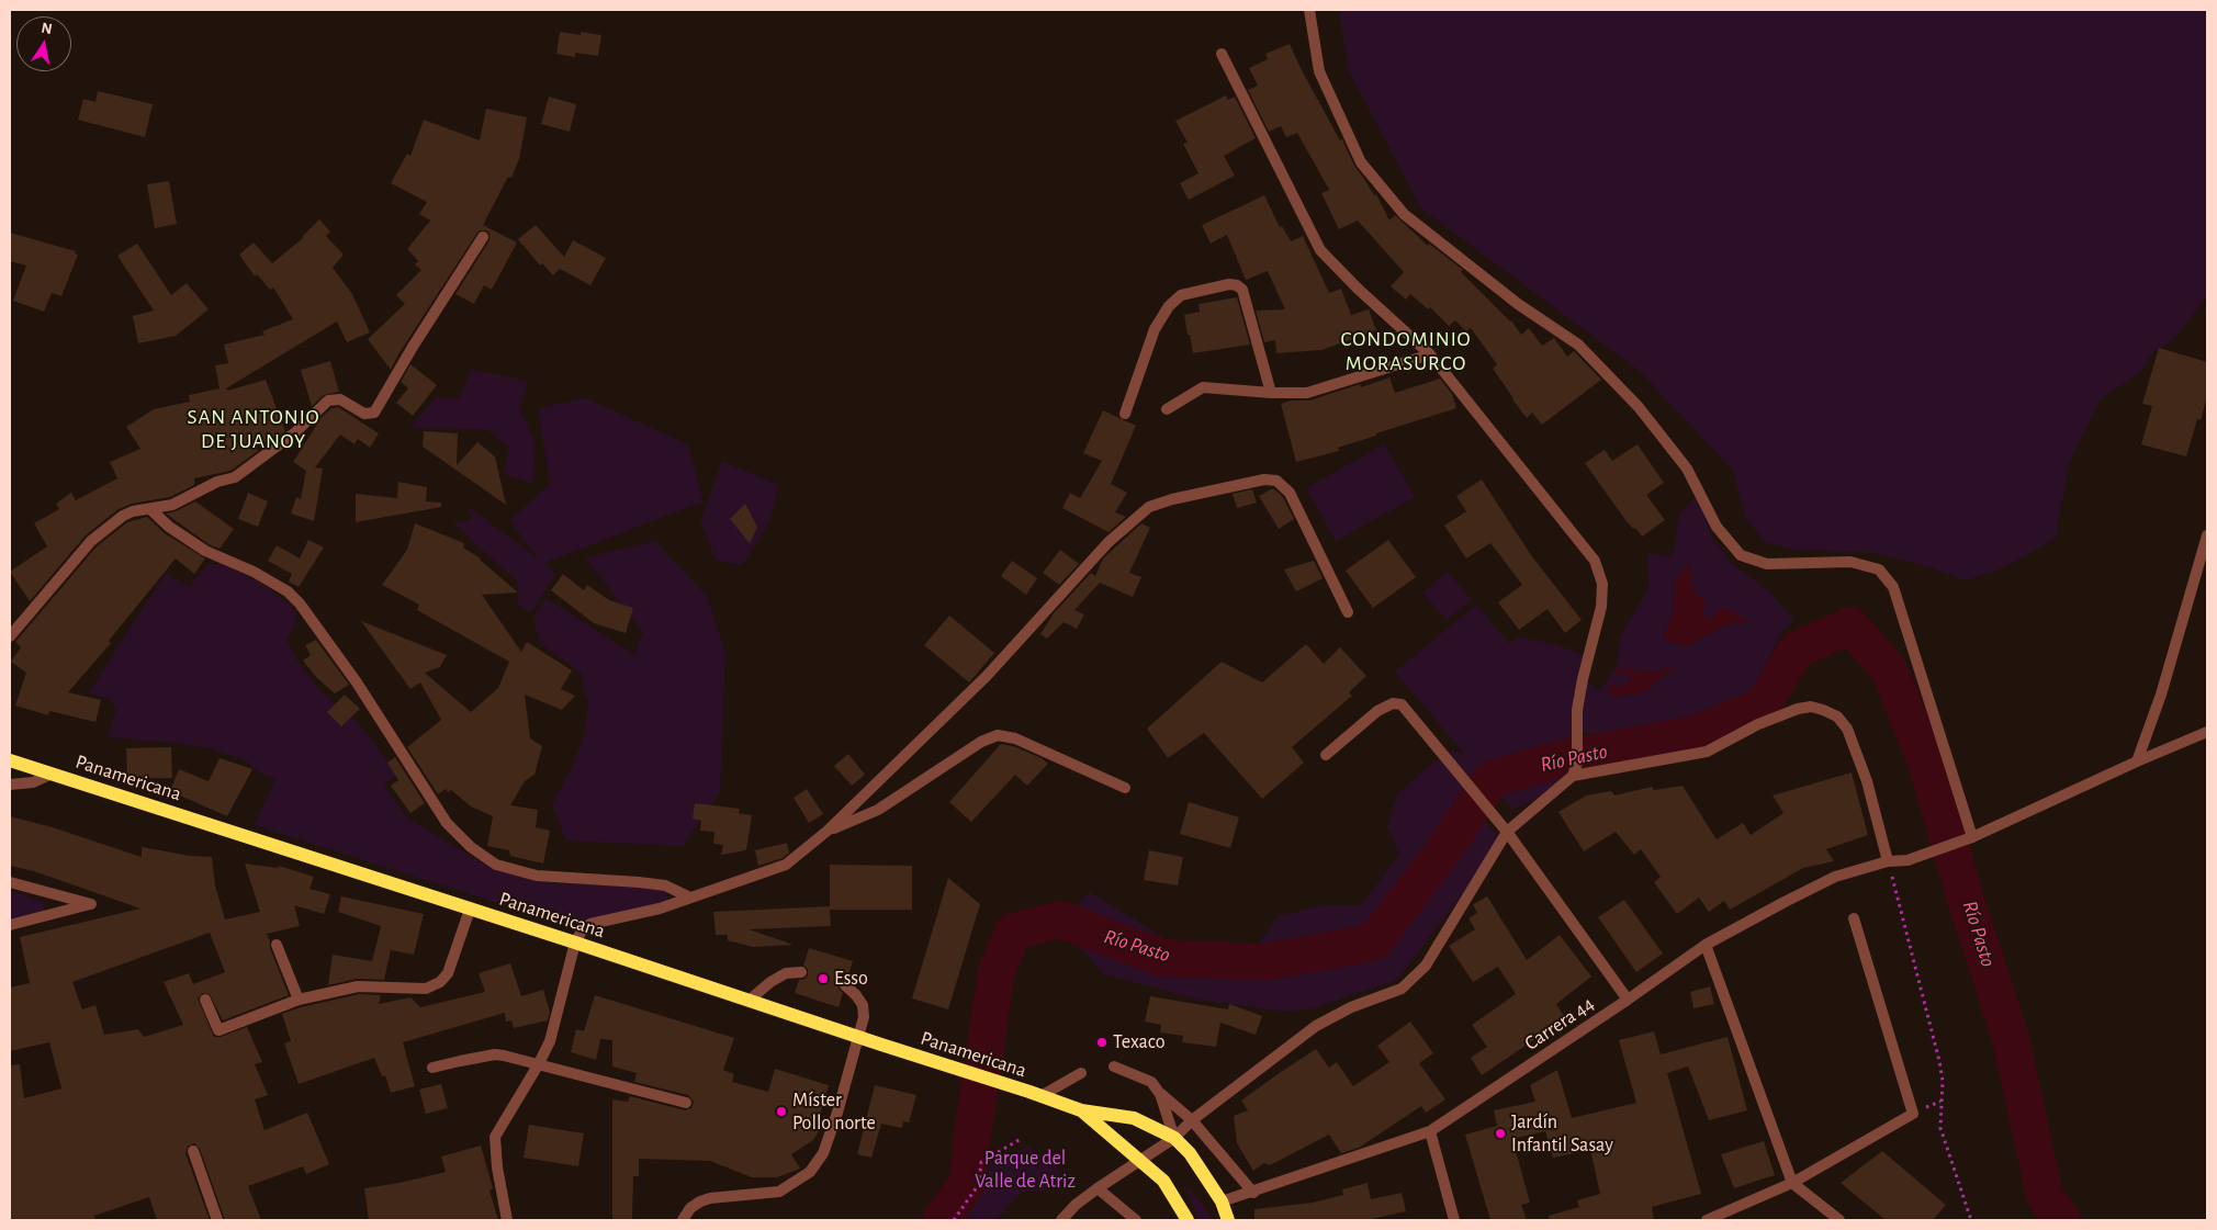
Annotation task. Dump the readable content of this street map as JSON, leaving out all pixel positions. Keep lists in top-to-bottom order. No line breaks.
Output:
{"streets":{"main road":["Panamericana"],"street":["Carrera 44"]},"crossings":[["Panamericana","Carrera 44"]],"districts":["CONDOMINIO MORASURCO","SAN ANTONIO DE JUANOY"],"water":["Río Pasto"],"parks":["Parque del Valle de Atriz"],"places":["Esso","Texaco","Míster Pollo norte","Jardín Infantil Sasay"],"north":"top"}
